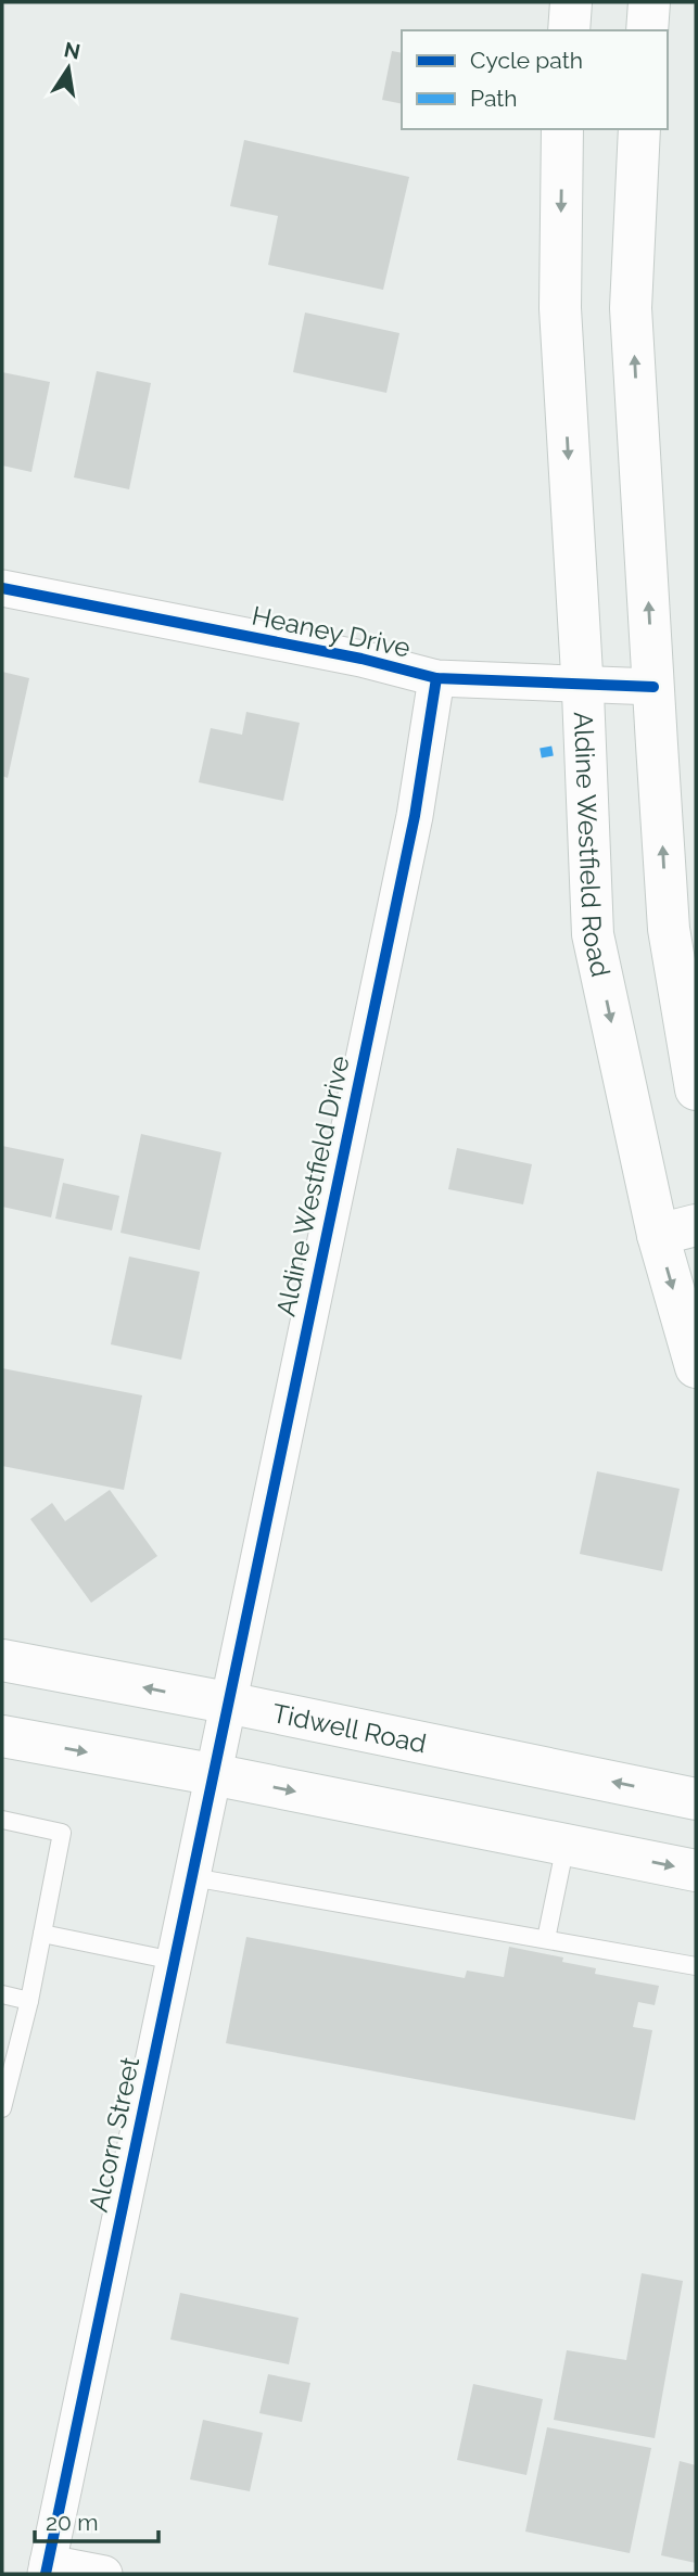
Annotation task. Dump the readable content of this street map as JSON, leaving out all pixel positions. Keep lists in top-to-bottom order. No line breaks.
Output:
{"streets":{"main road":["Aldine Westfield Road","Tidwell Road"],"street":["Heaney Drive","Aldine Westfield Drive","Alcorn Street"]},"crossings":[["Heaney Drive","Aldine Westfield Road"],["Heaney Drive","Aldine Westfield Drive"],["Aldine Westfield Drive","Tidwell Road"],["Aldine Westfield Drive","Alcorn Street"],["Tidwell Road","Alcorn Street"]],"legend":["Cycle path","Path"],"scale_bar":"20 m","north":"top"}
